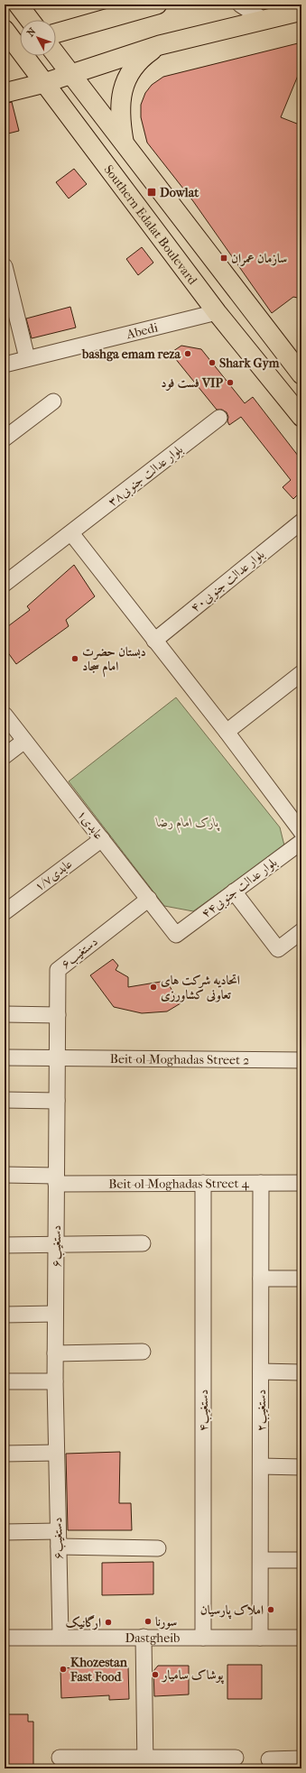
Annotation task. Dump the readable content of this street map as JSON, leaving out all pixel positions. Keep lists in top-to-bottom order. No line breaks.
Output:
{"streets":{"main road":["Southern Edalat Boulevard"],"street":["Abedi","بلوار عدالت جنوبی۳۸","بلوار عدالت جنوبی۴۰","۱عابدی","عابدی۱/۷","بلوار عدالت جنوبی۴۴","دستغیب۶","Beit-ol-Moghadas Street 2","Beit-ol-Moghadas Street 4","دستغیب۴","۲دستغیب","Dastgheib"]},"crossings":[["Southern Edalat Boulevard","Abedi"],["۱عابدی","عابدی۱/۷"],["۱عابدی","بلوار عدالت جنوبی۴۴"],["۱عابدی","دستغیب۶"],["دستغیب۶","Beit-ol-Moghadas Street 2"],["دستغیب۶","Beit-ol-Moghadas Street 4"],["دستغیب۶","Dastgheib"],["Beit-ol-Moghadas Street 4","دستغیب۴"],["Beit-ol-Moghadas Street 4","۲دستغیب"],["دستغیب۴","Dastgheib"],["۲دستغیب","Dastgheib"]],"parks":["پارک امام رضا"],"places":{"transit":["Dowlat","سازمان عمران"],"other":["bashga emam reza","Shark Gym","فست فود VIP","دبستان حضرت امام سجاد","اتحادیه شرکت های تعاونی کشاورزی","املاک پارسیان","سورنا","ارگانیک","Khozestan Fast Food","پوشاک سامیار"]},"north":"top left"}
